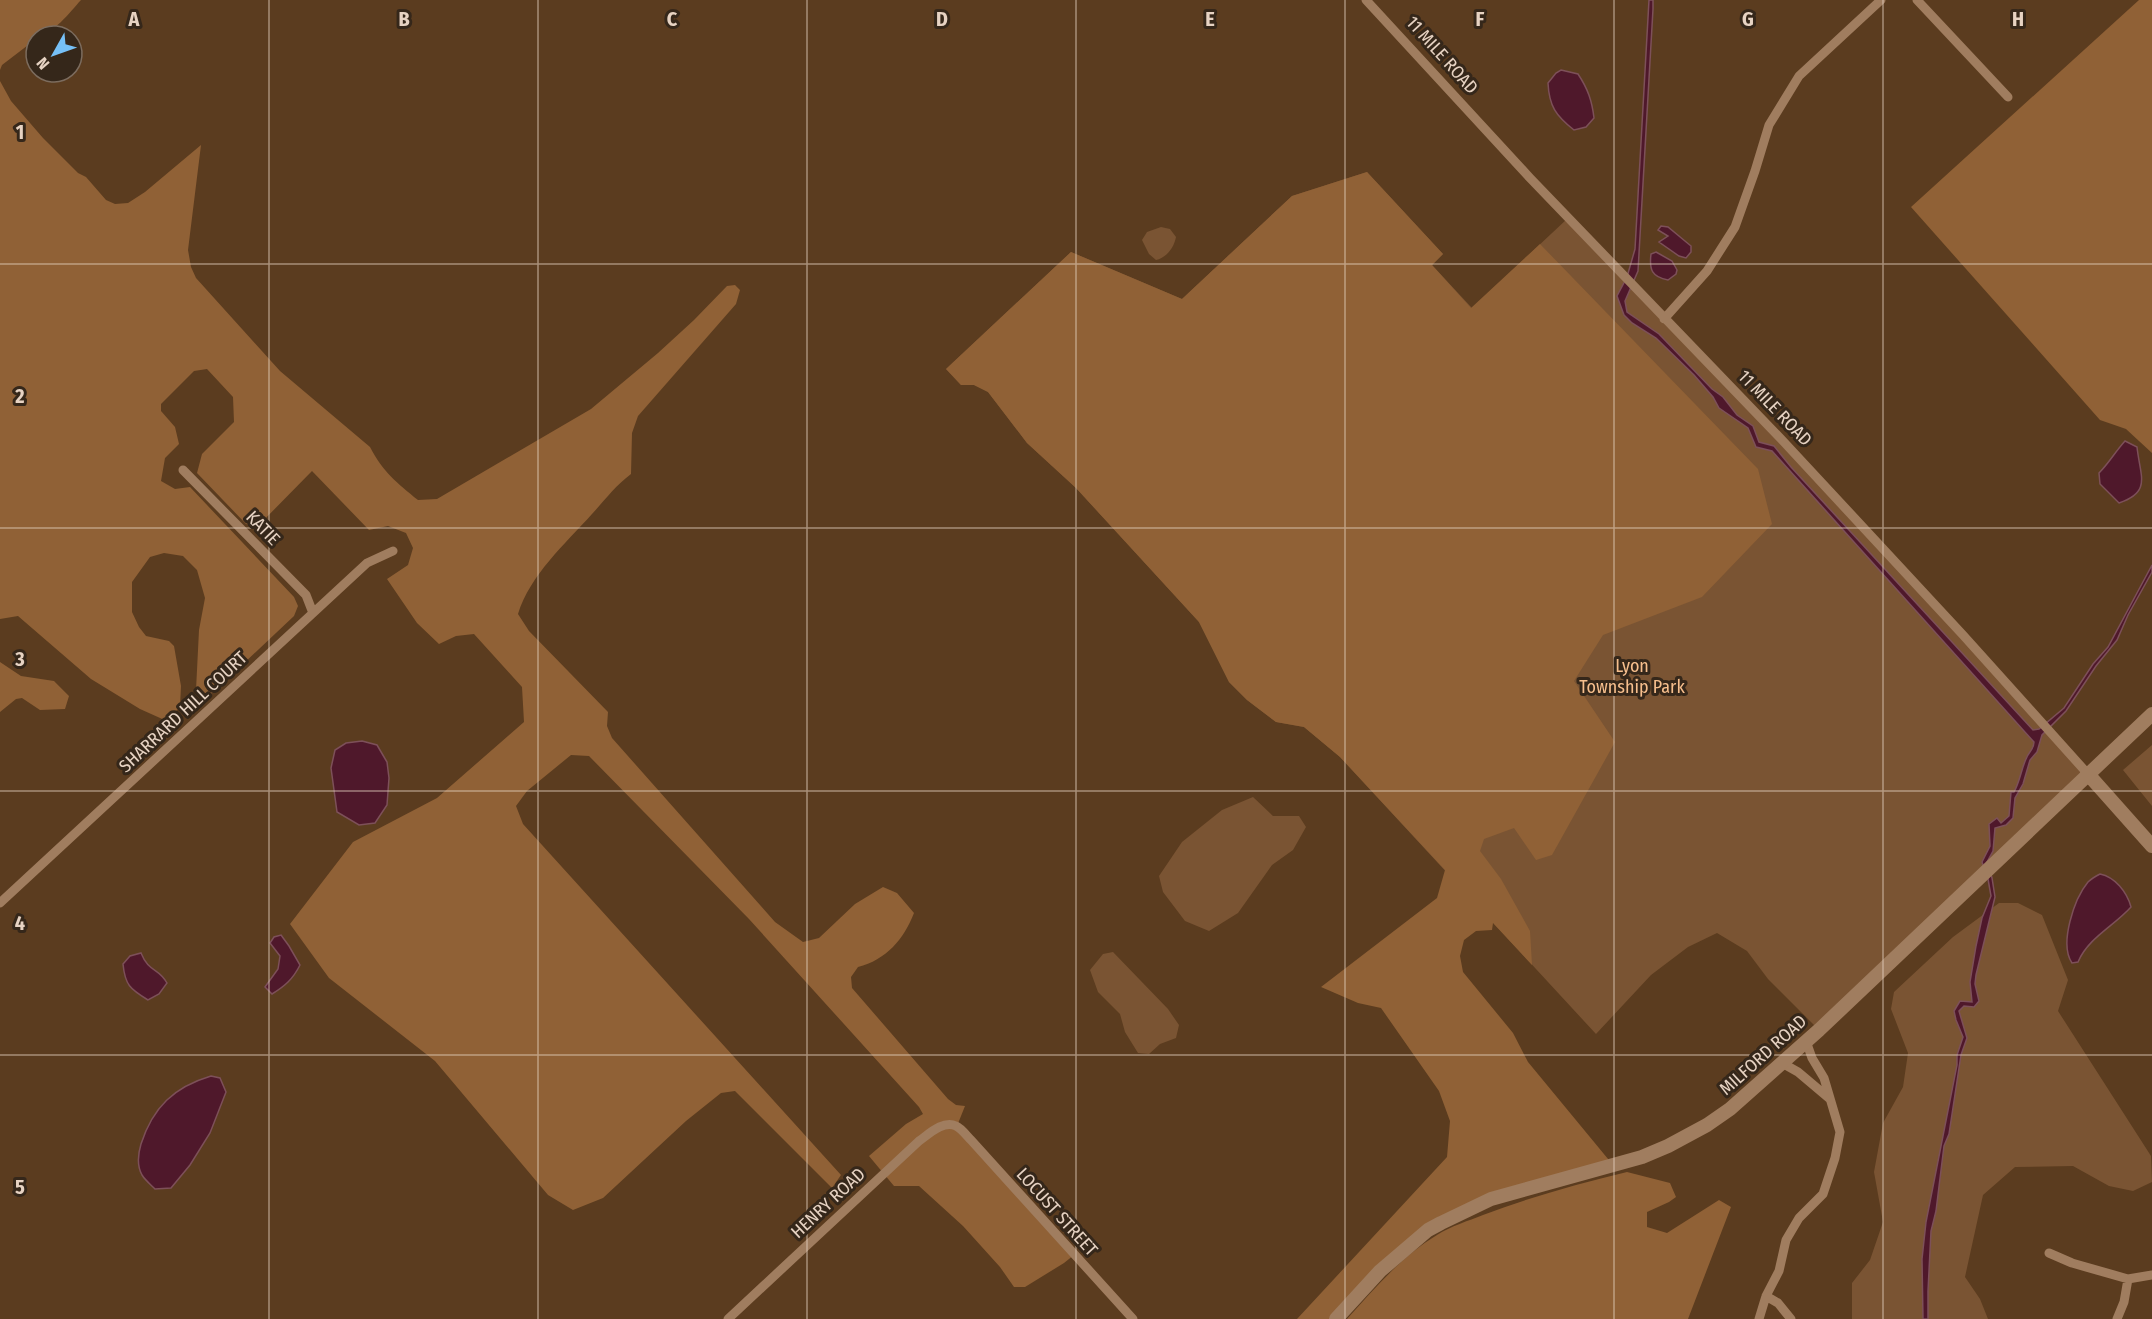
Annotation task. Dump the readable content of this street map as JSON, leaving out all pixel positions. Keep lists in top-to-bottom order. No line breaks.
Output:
{"streets":{"street":["11 MILE ROAD","KATIE","SHARRARD HILL COURT","MILFORD ROAD","HENRY ROAD","LOCUST STREET"]},"crossings":[["11 MILE ROAD","MILFORD ROAD"],["KATIE","SHARRARD HILL COURT"],["HENRY ROAD","LOCUST STREET"]],"parks":["Lyon Township Park"],"north":"bottom left","grid":{"columns":["A","B","C","D","E","F","G","H"],"rows":["1","2","3","4","5"]}}
